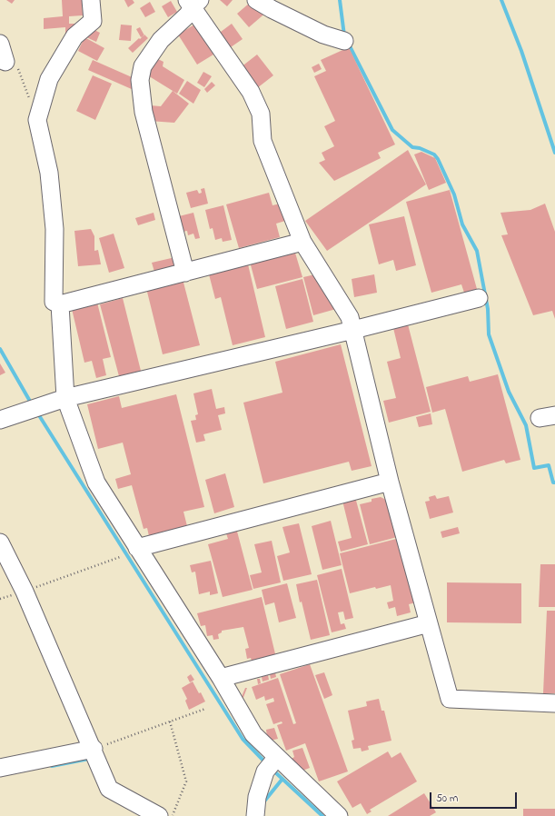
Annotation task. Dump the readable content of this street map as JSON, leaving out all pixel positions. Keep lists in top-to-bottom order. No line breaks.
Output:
{"scale_bar":"50 m"}
